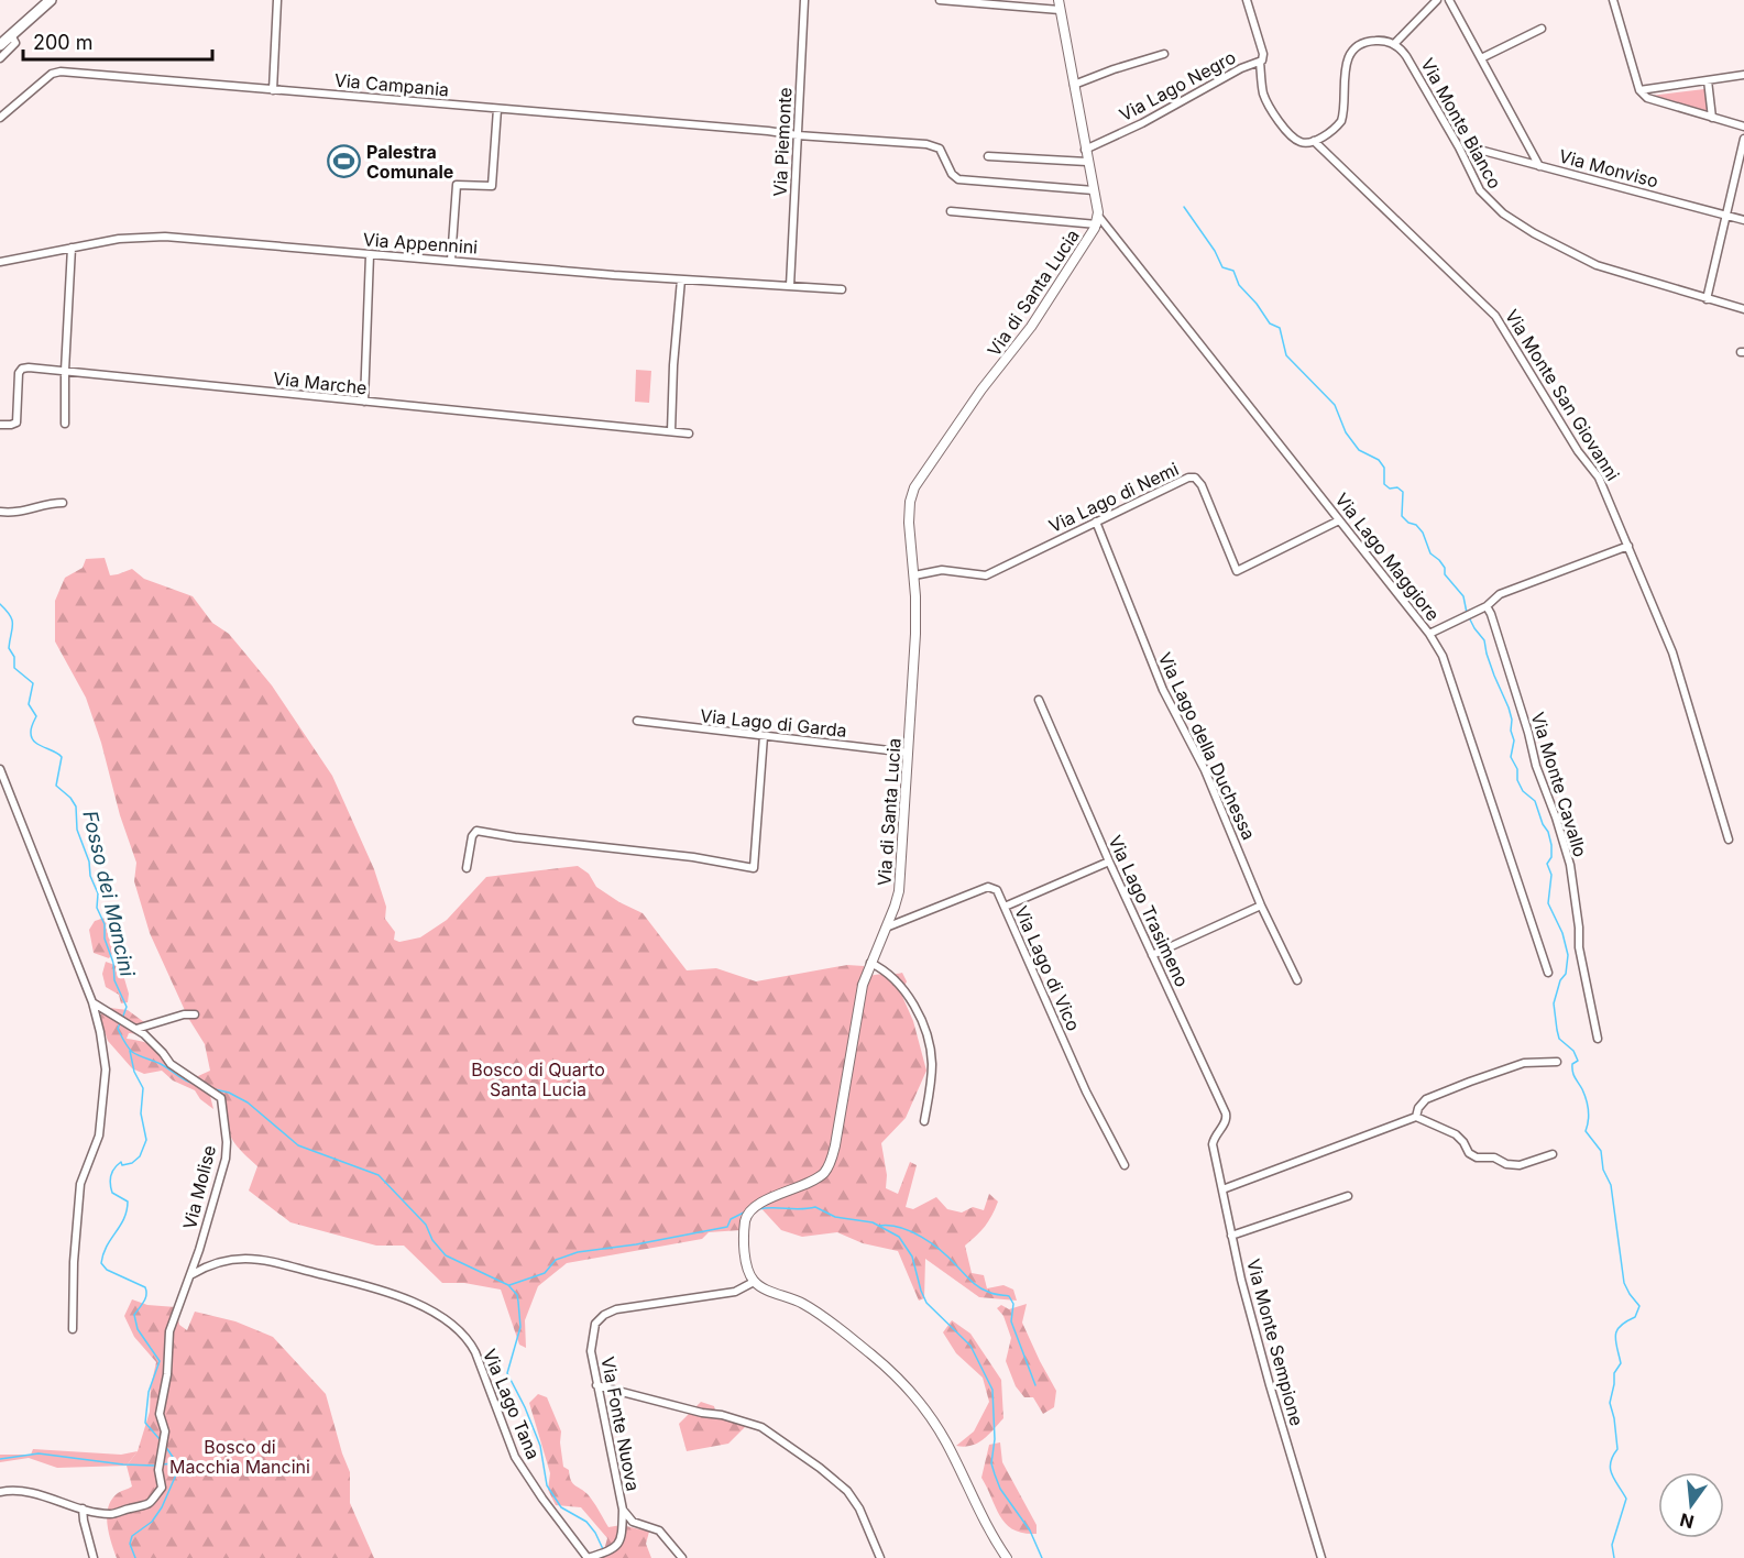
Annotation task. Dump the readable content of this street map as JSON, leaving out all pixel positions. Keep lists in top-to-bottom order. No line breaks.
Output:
{"streets":{"street":["Via Campania","Via Lago Negro","Via Monte Bianco","Via Piemonte","Via Monviso","Via Appennini","Via di Santa Lucia","Via Marche","Via Monte San Giovanni","Via Lago di Nemi","Via Lago Maggiore","Via Lago di Garda","Via Lago della Duchessa","Via Monte Cavallo","Via Lago Trasimeno","Via Lago di Vico","Via Molise","Via Monte Sempione","Via Lago Tana","Via Fonte Nuova"]},"crossings":[["Via Campania","Via Piemonte"],["Via Campania","Via di Santa Lucia"],["Via Lago Negro","Via di Santa Lucia"],["Via Piemonte","Via Appennini"],["Via di Santa Lucia","Via Lago di Nemi"],["Via di Santa Lucia","Via Lago Maggiore"],["Via di Santa Lucia","Via Lago di Garda"],["Via di Santa Lucia","Via Lago di Vico"],["Via di Santa Lucia","Via Fonte Nuova"],["Via Lago di Nemi","Via Lago Maggiore"],["Via Lago di Nemi","Via Lago della Duchessa"],["Via Lago Trasimeno","Via Monte Sempione"],["Via Molise","Via Lago Tana"],["Via Lago Tana","Via Fonte Nuova"]],"water":["Fosso dei Mancini"],"parks":["Bosco di Quarto Santa Lucia","Bosco di Macchia Mancini"],"places":{"sports":["Palestra Comunale"]},"scale_bar":"200 m","north":"bottom"}
